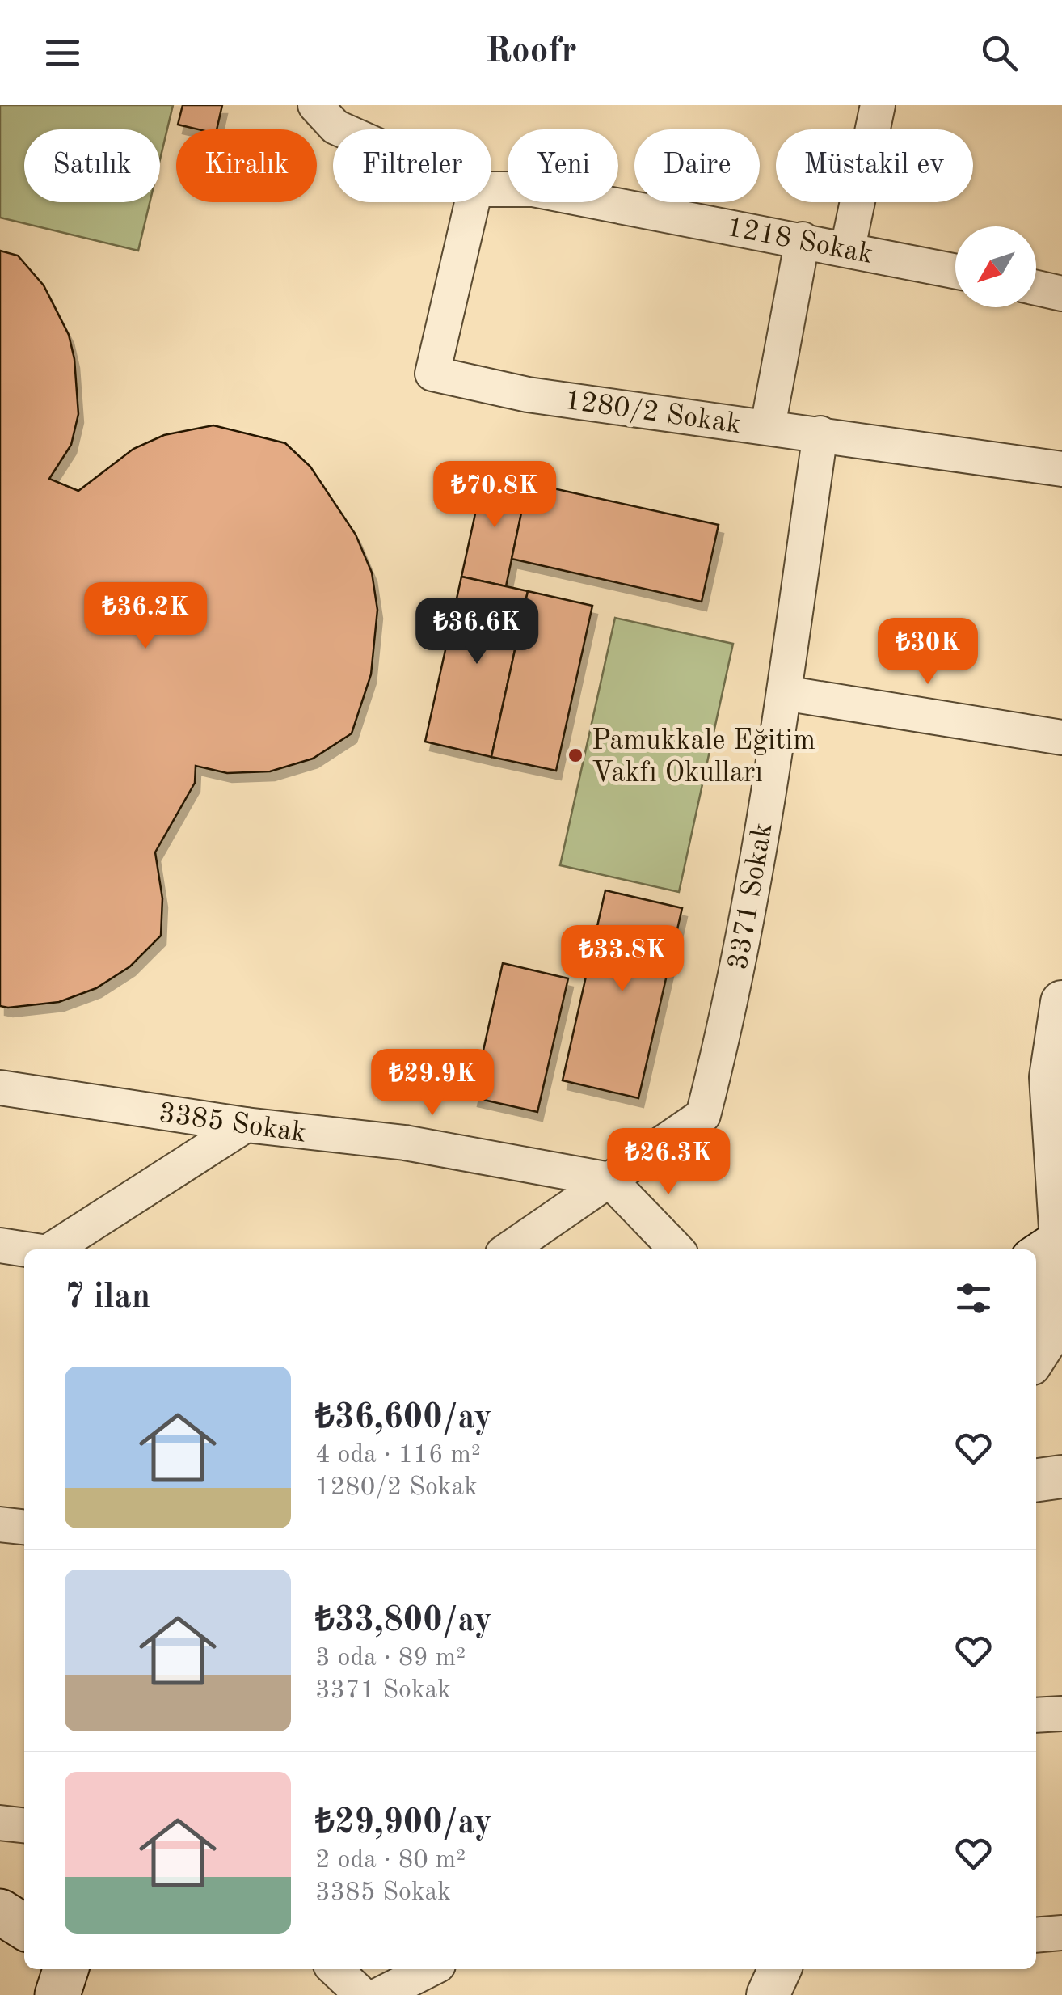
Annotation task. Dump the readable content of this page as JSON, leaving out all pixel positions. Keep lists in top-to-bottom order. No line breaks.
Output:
{"streets":{"street":["1218 Sokak","1280/2 Sokak","3371 Sokak","3385 Sokak"]},"crossings":[["1280/2 Sokak","3371 Sokak"],["3371 Sokak","3385 Sokak"]],"places":["Pamukkale Eğitim Vakfı Okulları"],"north":"bottom left","page":{"header":"Roofr","chip":["Satılık","Kiralık","Filtreler","Yeni","Daire","Müstakil ev"],"price":["₺70.8K","₺36.2K","₺36.6K","₺30K","₺33.8K","₺29.9K","₺26.3K"],"heading":"7 ilan","list":[{"name":"₺36,600/ay","note":"4 oda · 116 m² · 1280/2 Sokak"},{"name":"₺33,800/ay","note":"3 oda · 89 m² · 3371 Sokak"},{"name":"₺29,900/ay","note":"2 oda · 80 m² · 3385 Sokak"}]}}
